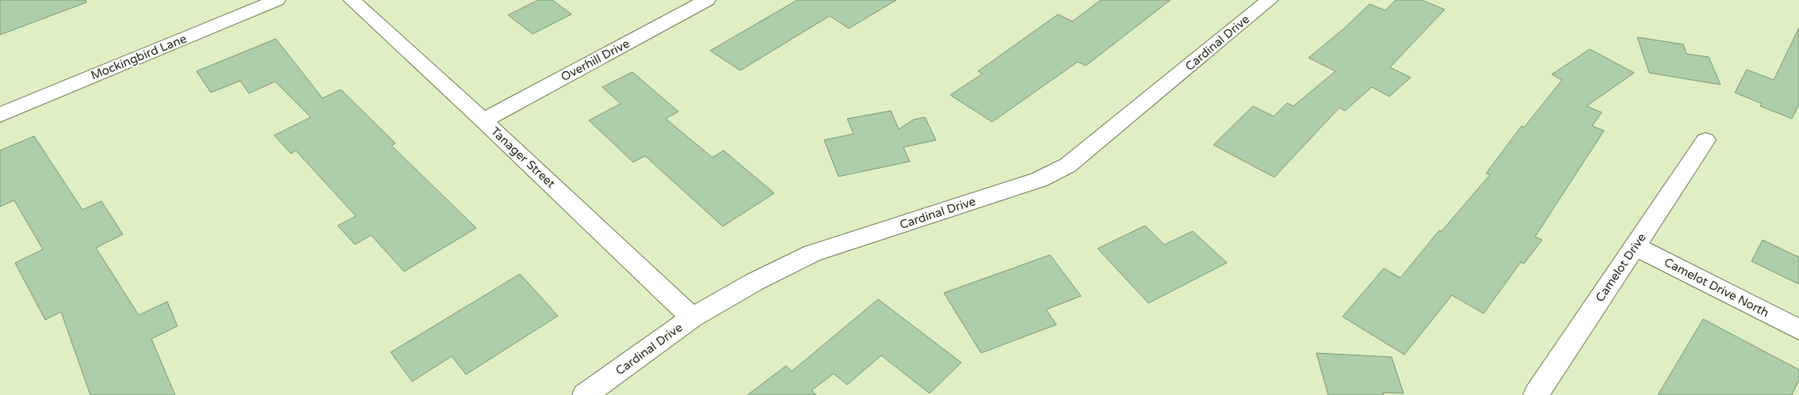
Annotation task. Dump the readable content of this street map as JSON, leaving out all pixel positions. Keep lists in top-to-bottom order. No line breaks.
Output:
{"streets":{"street":["Cardinal Drive","Mockingbird Lane","Overhill Drive","Tanager Street","Camelot Drive","Camelot Drive North"]},"crossings":[["Cardinal Drive","Tanager Street"],["Overhill Drive","Tanager Street"],["Camelot Drive","Camelot Drive North"]]}
